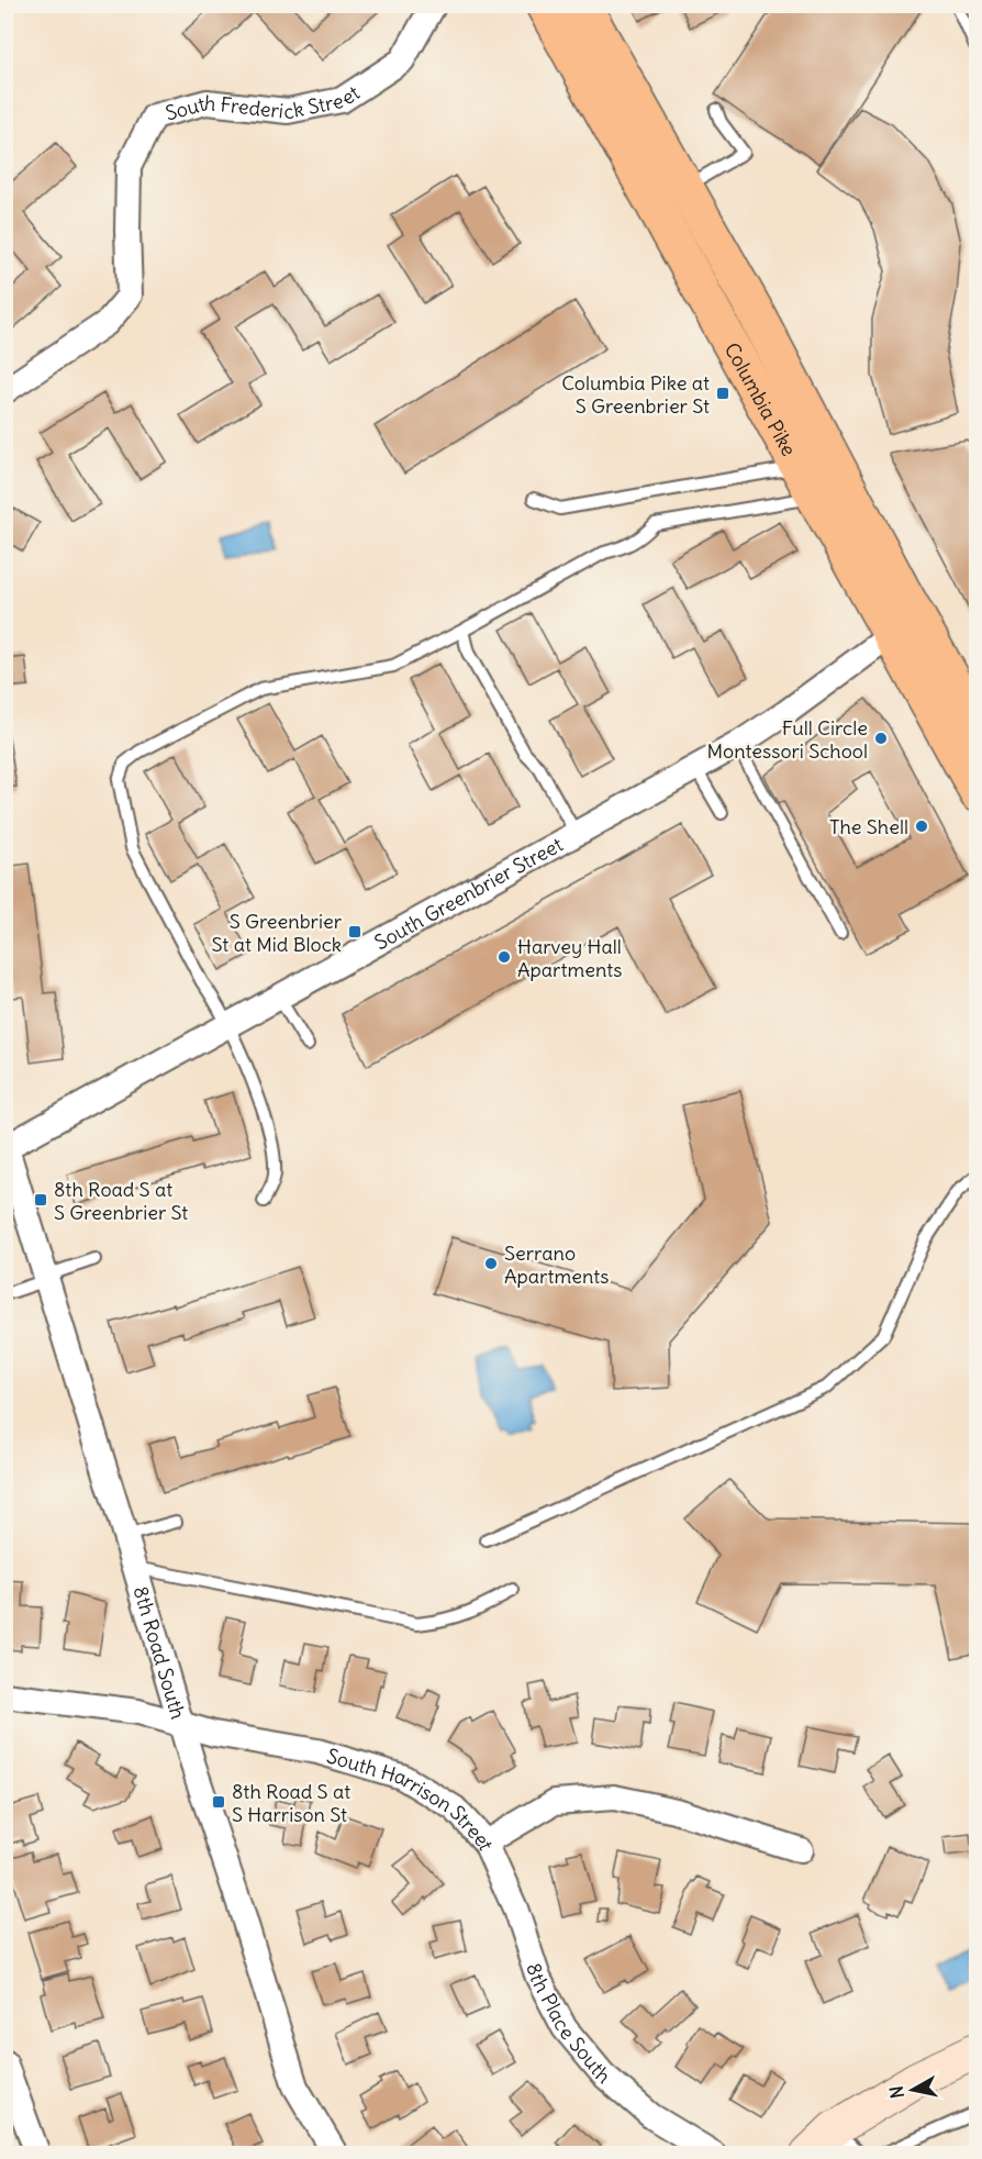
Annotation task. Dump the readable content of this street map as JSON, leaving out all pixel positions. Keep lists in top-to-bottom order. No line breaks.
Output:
{"streets":{"main road":["Columbia Pike"],"street":["South Frederick Street","South Greenbrier Street","8th Road South","South Harrison Street","8th Place South"]},"crossings":[["Columbia Pike","South Greenbrier Street"],["South Greenbrier Street","8th Road South"],["8th Road South","South Harrison Street"],["South Harrison Street","8th Place South"]],"places":{"transit":["Columbia Pike at S Greenbrier St","S Greenbrier St at Mid Block","8th Road S at S Greenbrier St","8th Road S at S Harrison St"],"other":["Full Circle Montessori School","The Shell","Harvey Hall Apartments","Serrano Apartments"]},"north":"left"}
